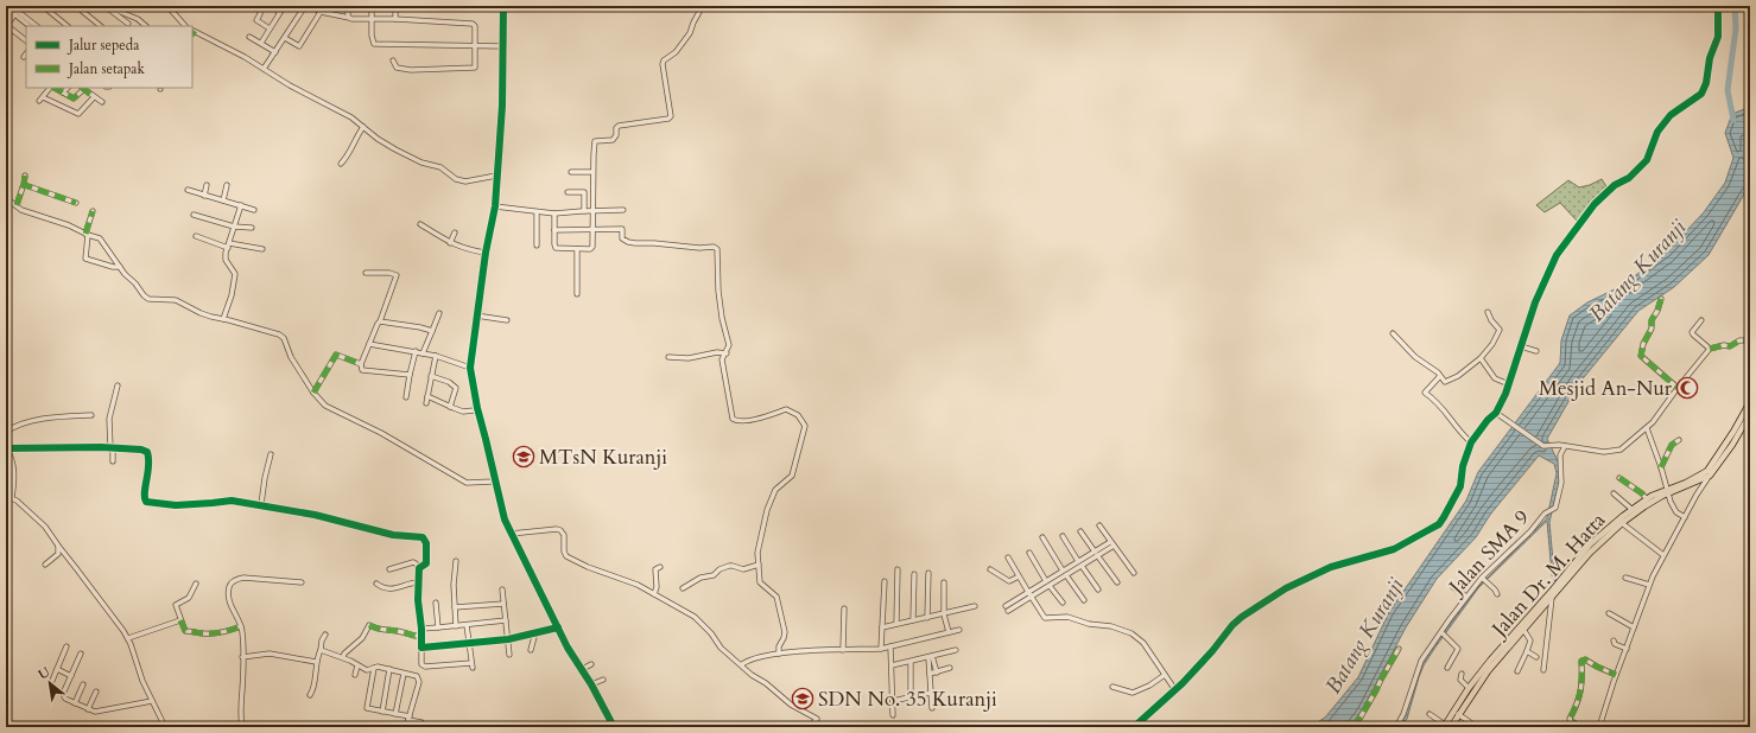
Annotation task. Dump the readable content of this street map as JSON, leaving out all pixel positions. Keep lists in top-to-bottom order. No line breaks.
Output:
{"streets":{"main road":["Jalan Dr. M. Hatta"],"street":["Jalan SMA 9"]},"water":["Batang Kuranji"],"places":{"mosque":["Mesjid An-Nur"],"school or university":["MTsN Kuranji","SDN No. 35 Kuranji"]},"legend":["Jalur sepeda","Jalan setapak"],"north":"top left"}
